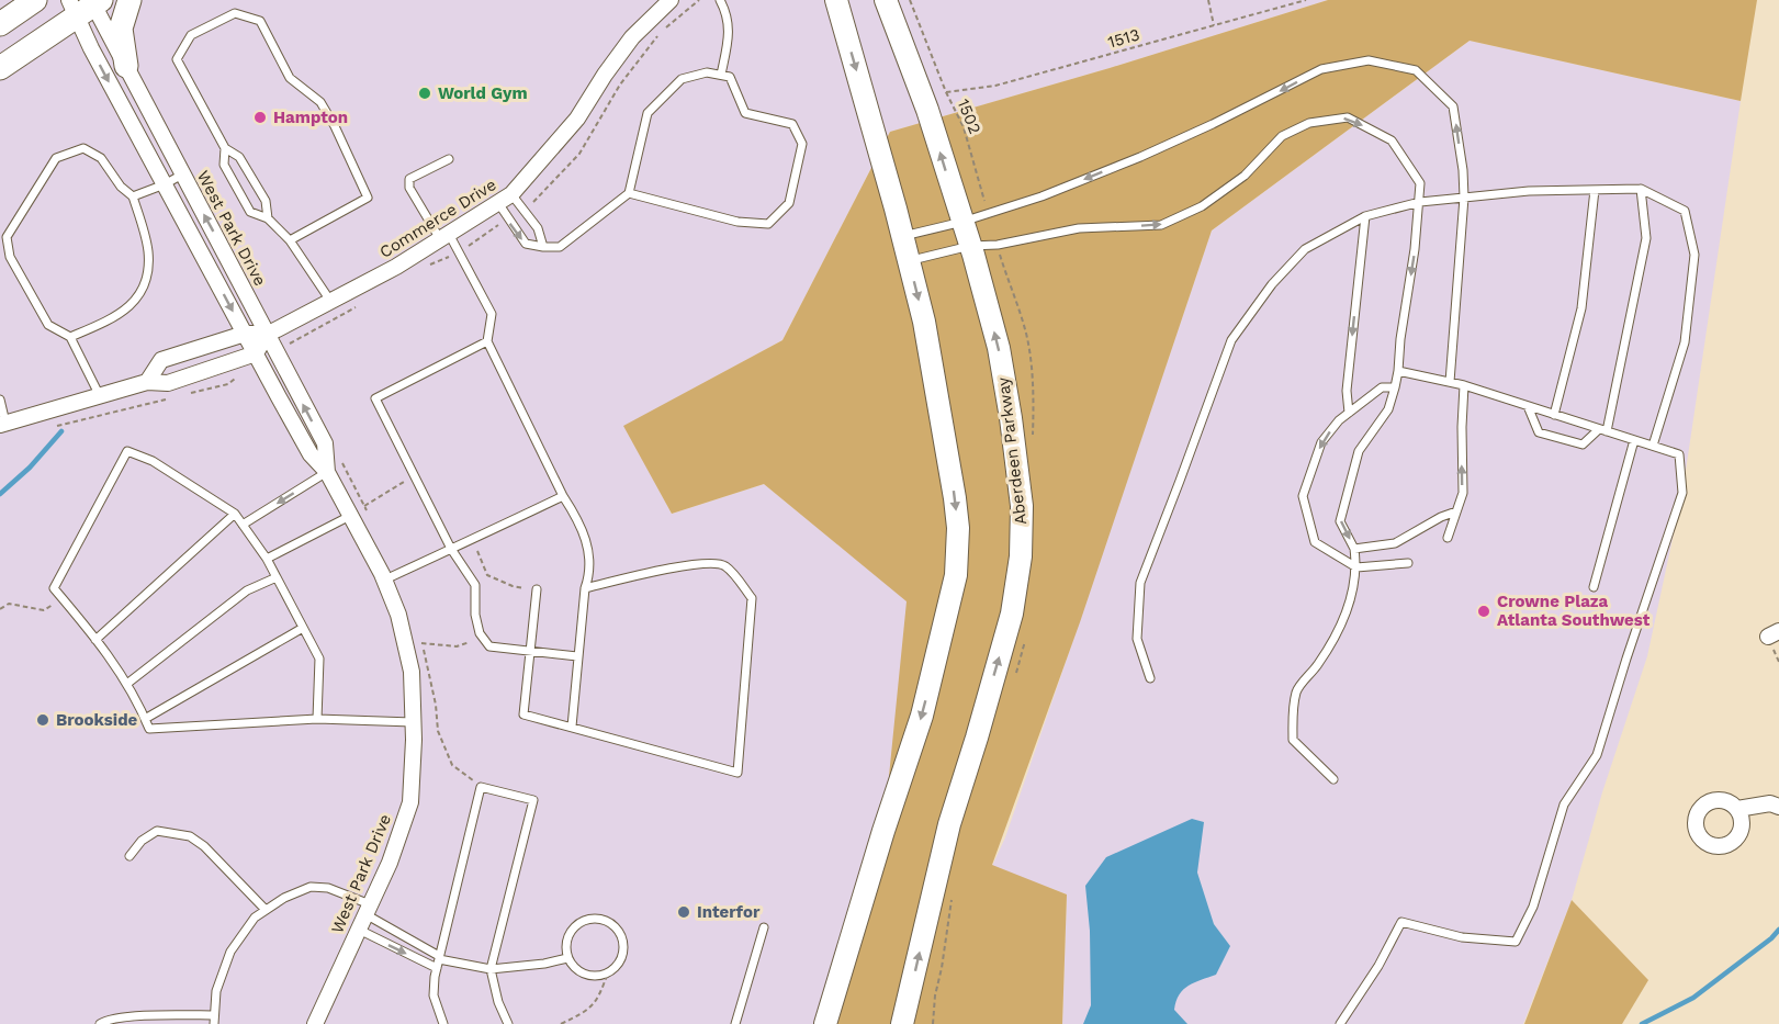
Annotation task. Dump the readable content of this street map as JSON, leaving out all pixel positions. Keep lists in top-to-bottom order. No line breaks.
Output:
{"streets":{"street":["Commerce Drive","West Park Drive","Aberdeen Parkway"],"path":["1513","1502"]},"crossings":[["1513","1502"],["Commerce Drive","West Park Drive"]],"places":["World Gym","Hampton","Crowne Plaza Atlanta Southwest","Brookside","Interfor"]}
